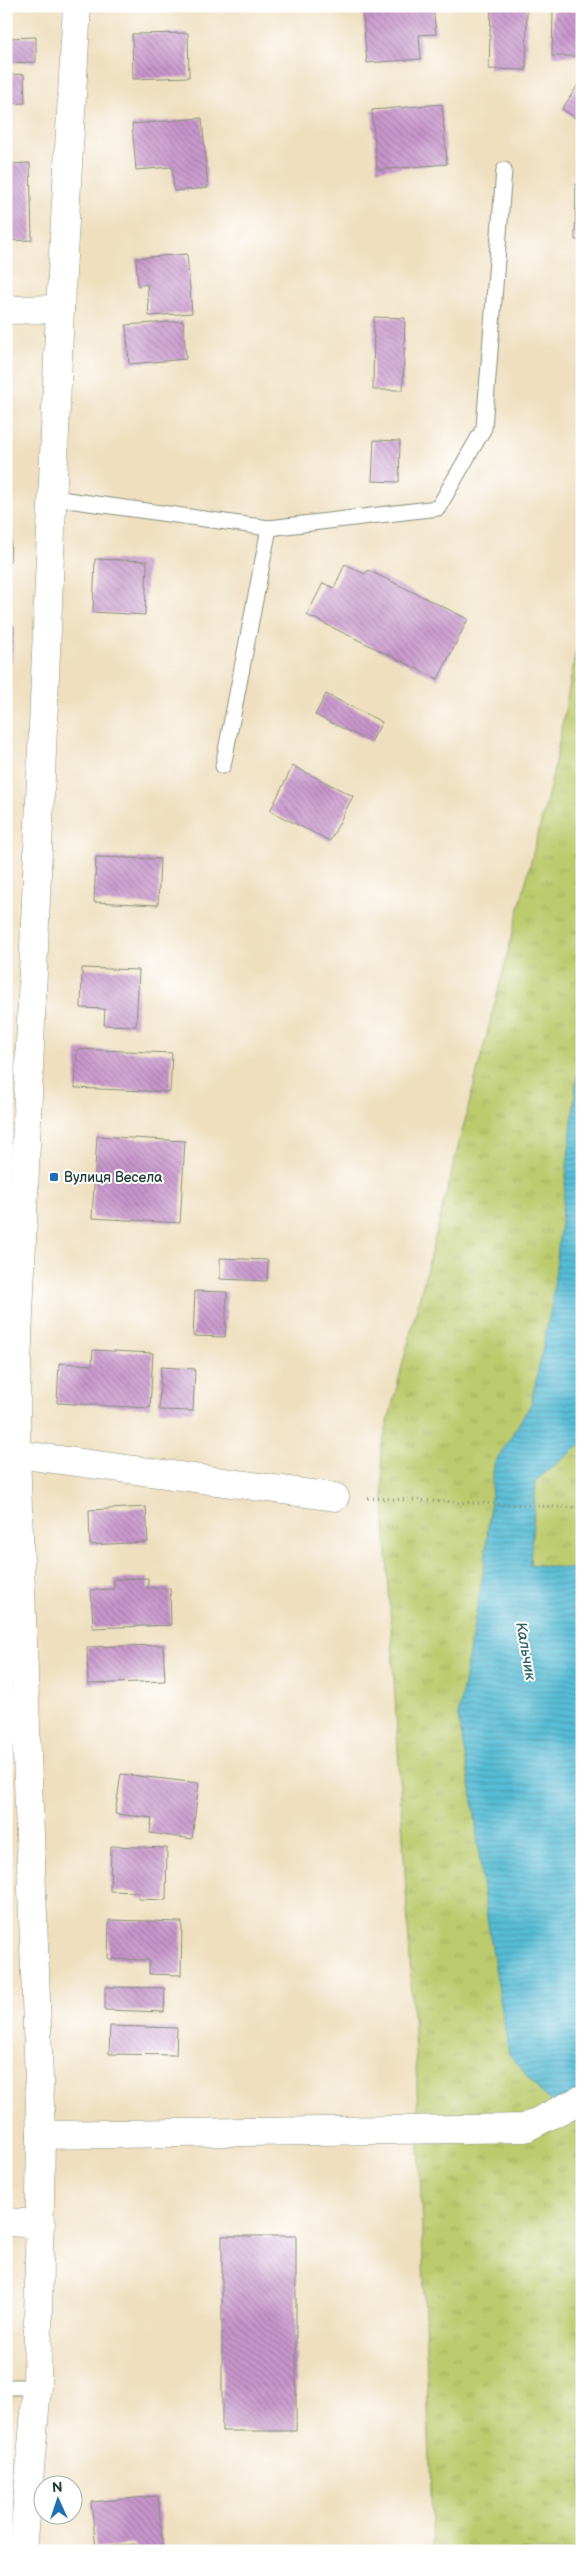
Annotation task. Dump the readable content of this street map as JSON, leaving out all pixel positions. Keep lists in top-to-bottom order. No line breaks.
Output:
{"water":["Кальчик"],"places":{"transit":["Вулиця Весела"]},"north":"top"}
